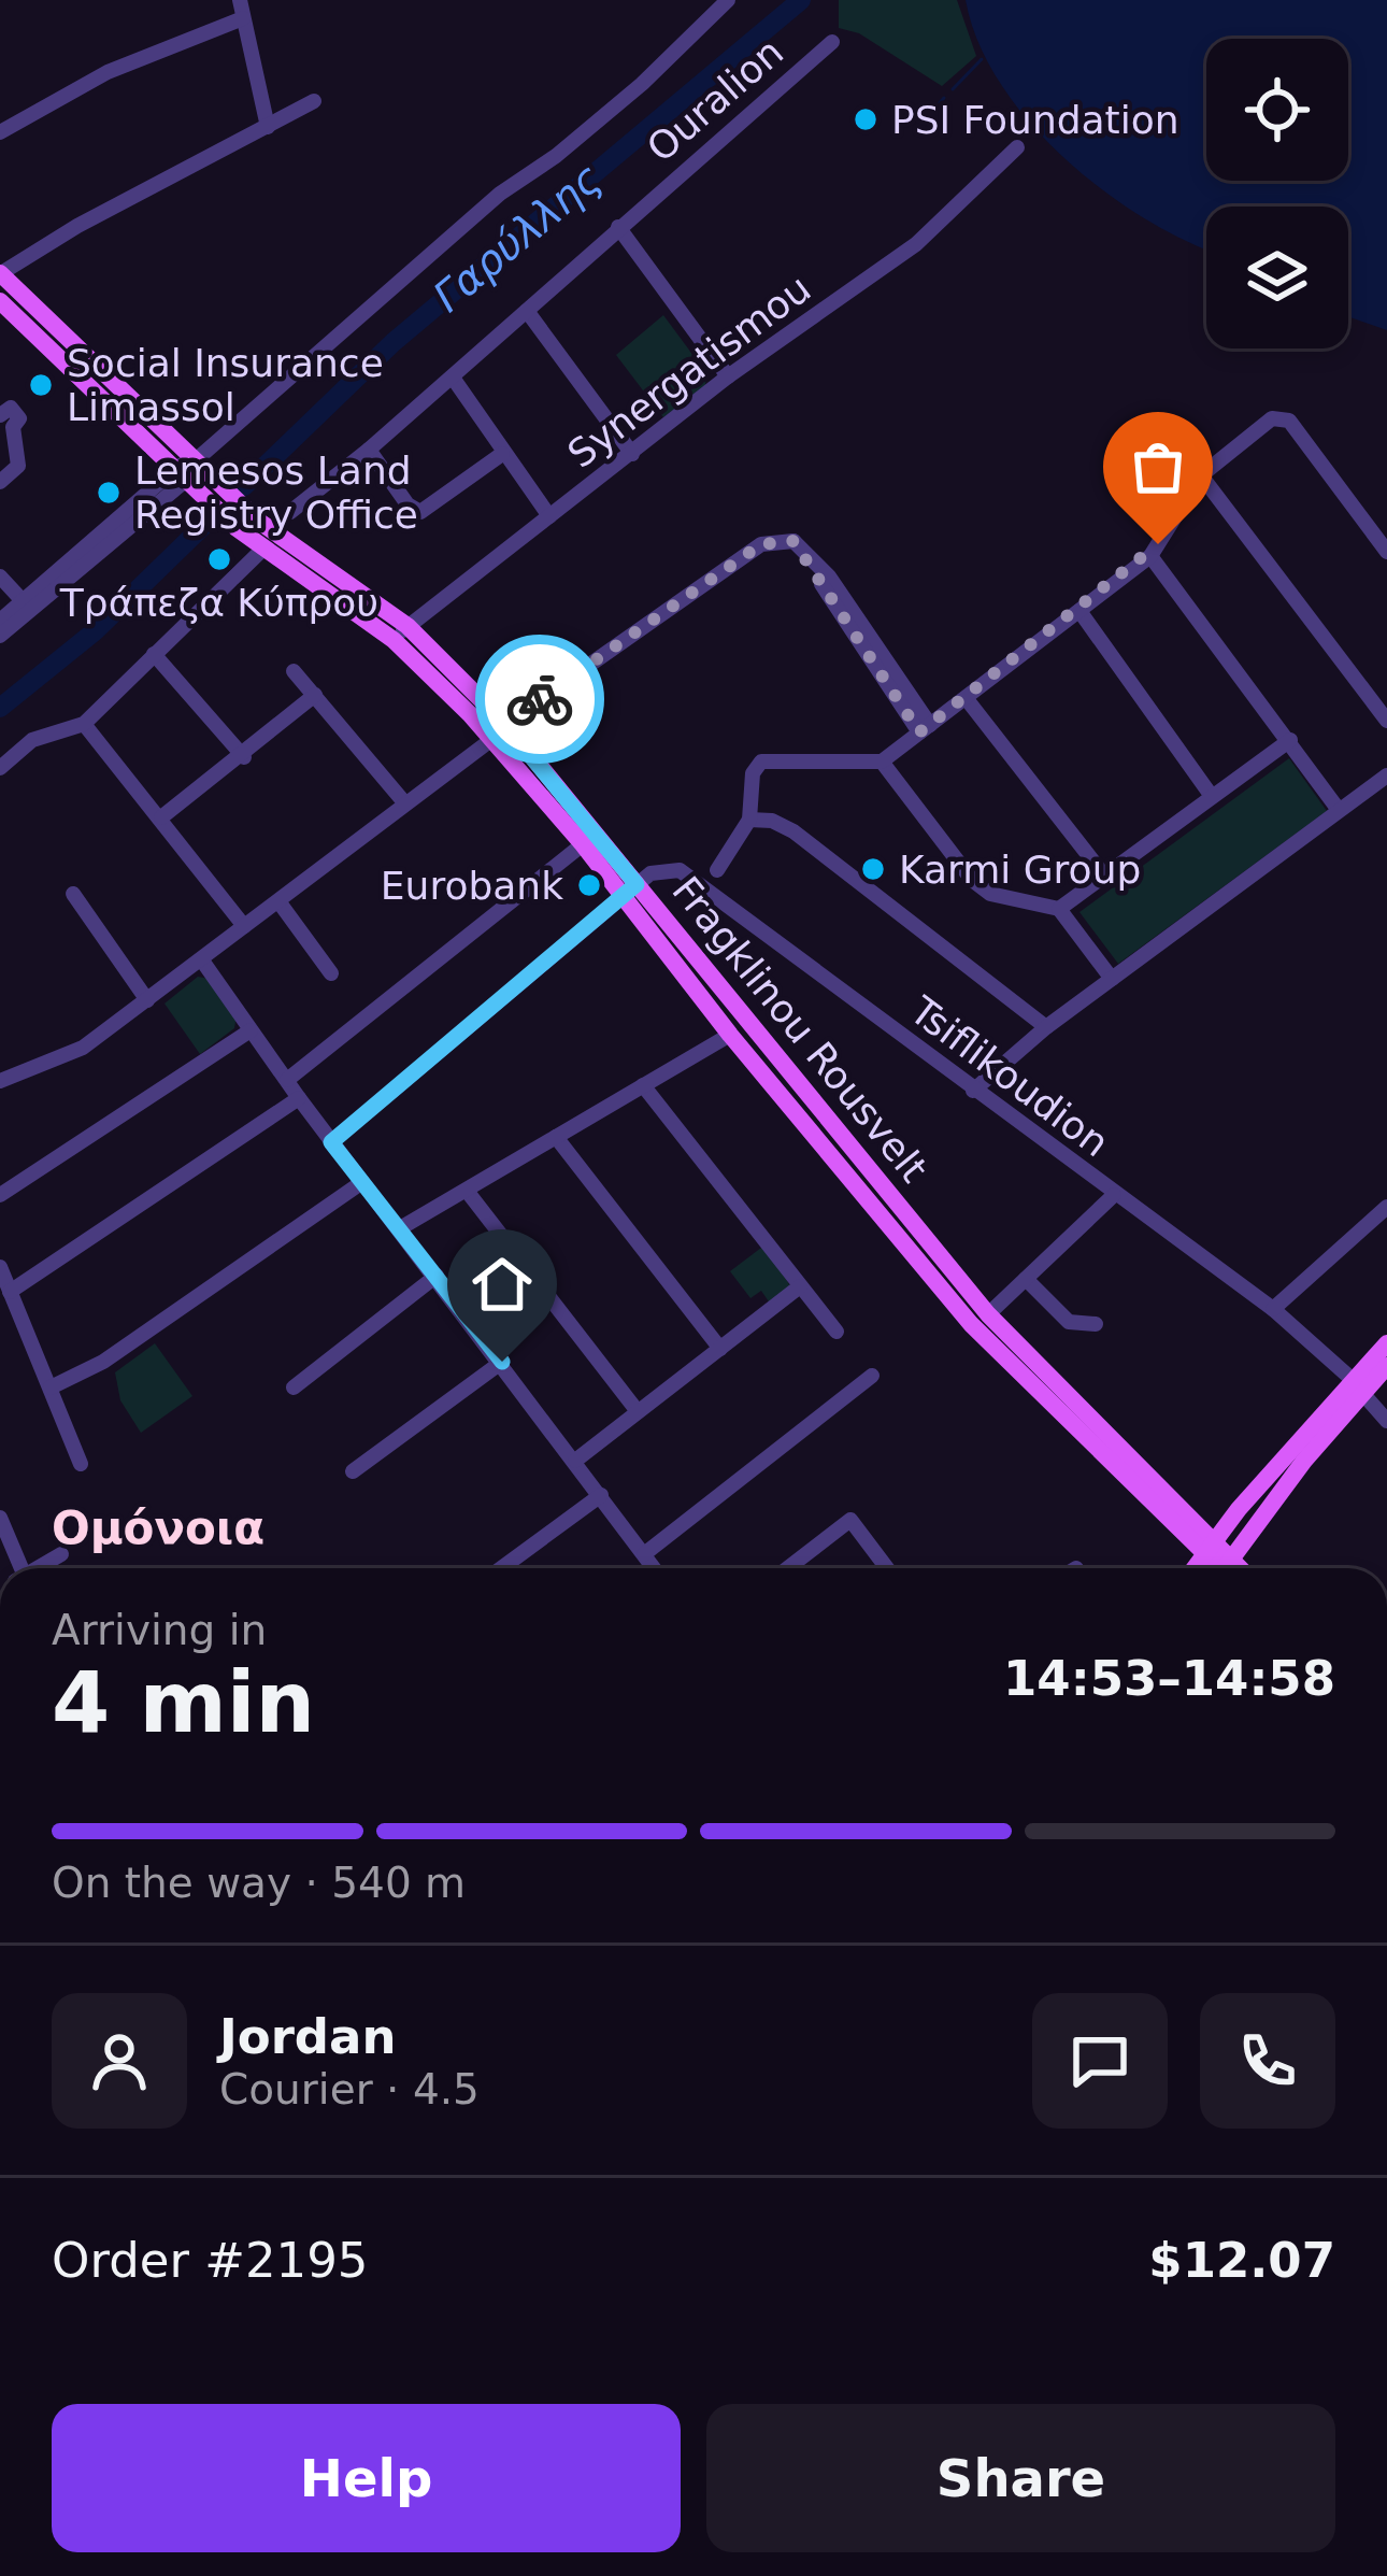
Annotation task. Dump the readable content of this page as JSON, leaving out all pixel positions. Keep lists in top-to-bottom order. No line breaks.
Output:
{"streets":{"main road":["Fragklinou Rousvelt"],"street":["Ouralion","Synergatismou","Tsiflikoudion"]},"crossings":[["Synergatismou","Fragklinou Rousvelt"],["Fragklinou Rousvelt","Tsiflikoudion"]],"districts":["Ομόνοια"],"water":["Γαρύλλης"],"places":["PSI Foundation","Social Insurance Limassol","Lemesos Land Registry Office","Τράπεζα Κύπρου","Karmi Group","Eurobank"],"page":{"heading":["4 min","Arriving in","14:53–14:58"],"panel":["Jordan","Courier · 4.5","Order #2195","$12.07"],"bar":"On the way · 540 m","buttons":["Help","Share"]}}
